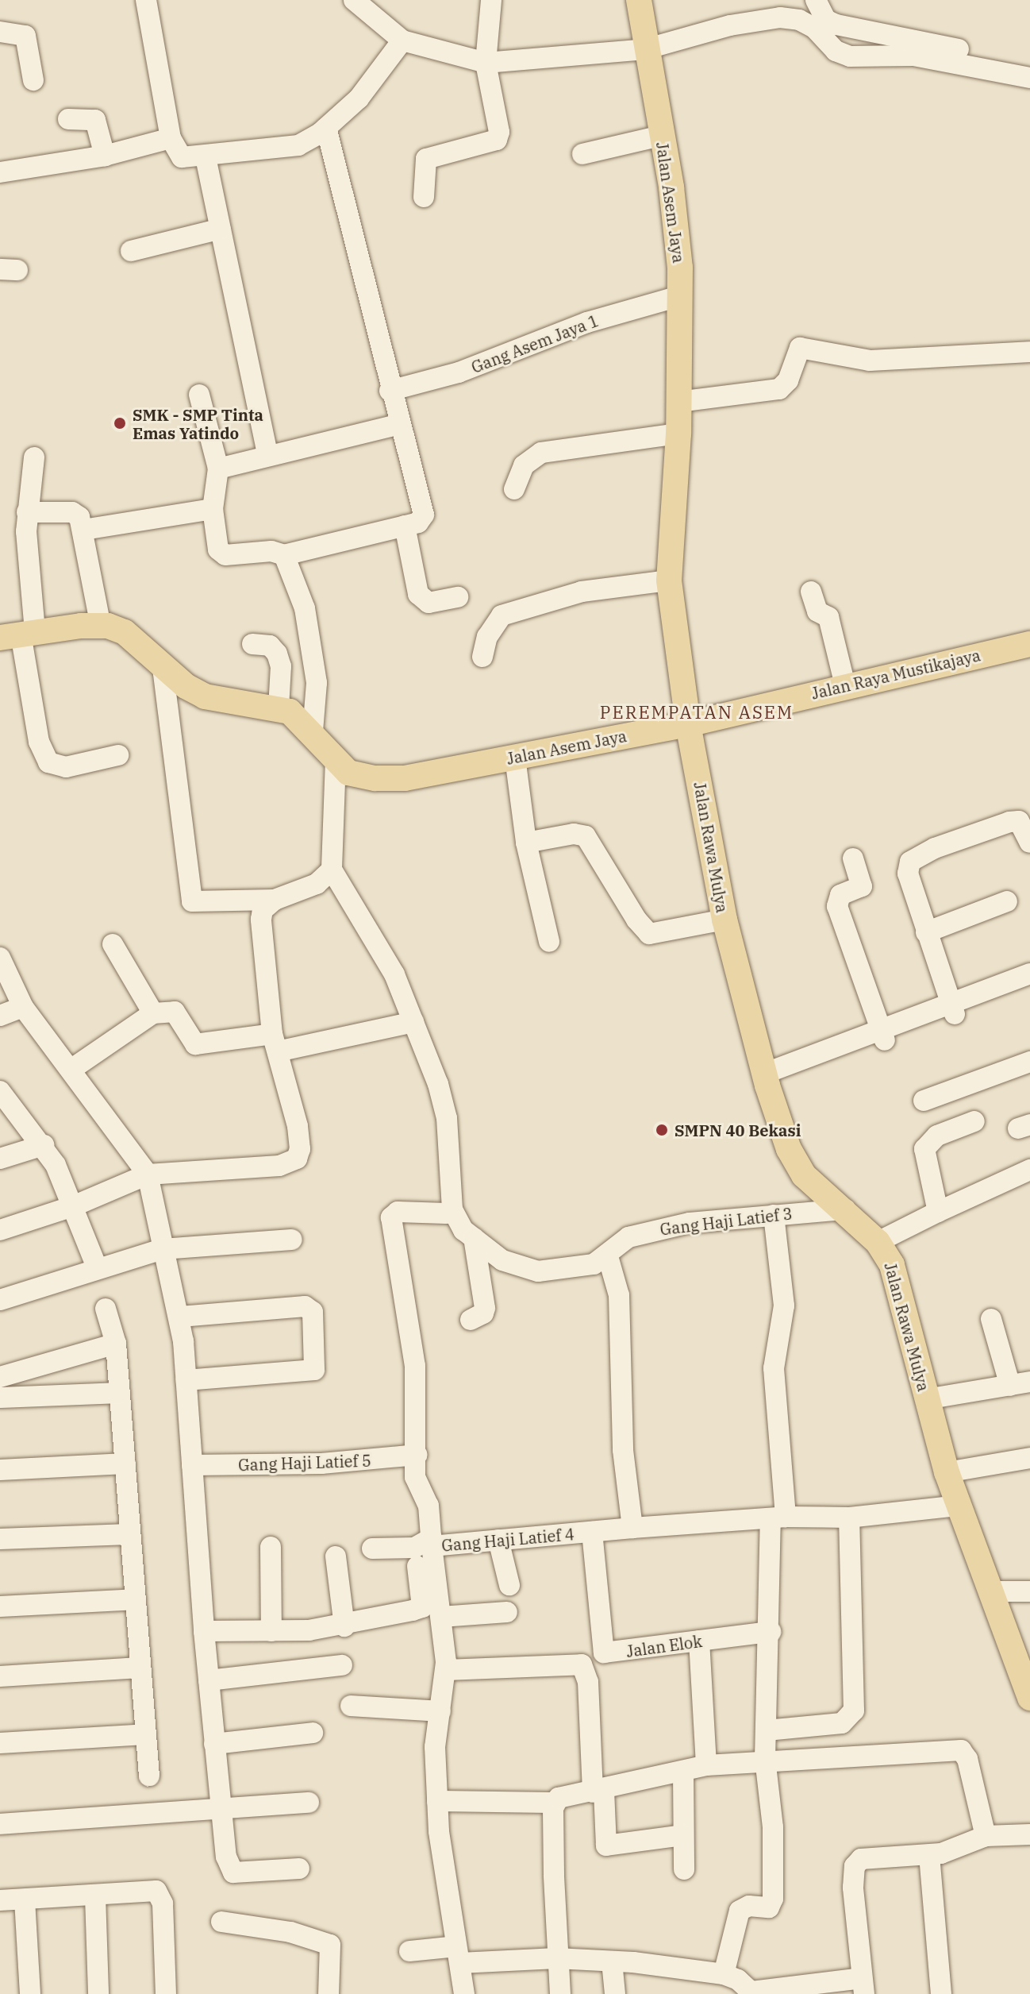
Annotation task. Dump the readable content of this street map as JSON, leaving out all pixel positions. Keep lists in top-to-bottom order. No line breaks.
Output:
{"streets":{"main road":["Jalan Asem Jaya","Jalan Raya Mustikajaya","Jalan Rawa Mulya"],"street":["Gang Asem Jaya 1","Gang Haji Latief 3","Gang Haji Latief 5","Gang Haji Latief 4","Jalan Elok"]},"crossings":[["Jalan Asem Jaya","Gang Asem Jaya 1"],["Jalan Asem Jaya","Jalan Raya Mustikajaya"],["Jalan Asem Jaya","Jalan Rawa Mulya"],["Jalan Raya Mustikajaya","Jalan Rawa Mulya"],["Jalan Rawa Mulya","Gang Haji Latief 3"],["Jalan Rawa Mulya","Gang Haji Latief 4"],["Gang Haji Latief 4","Jalan Elok"]],"districts":["PEREMPATAN ASEM"],"places":["SMK - SMP Tinta Emas Yatindo","SMPN 40 Bekasi"]}
